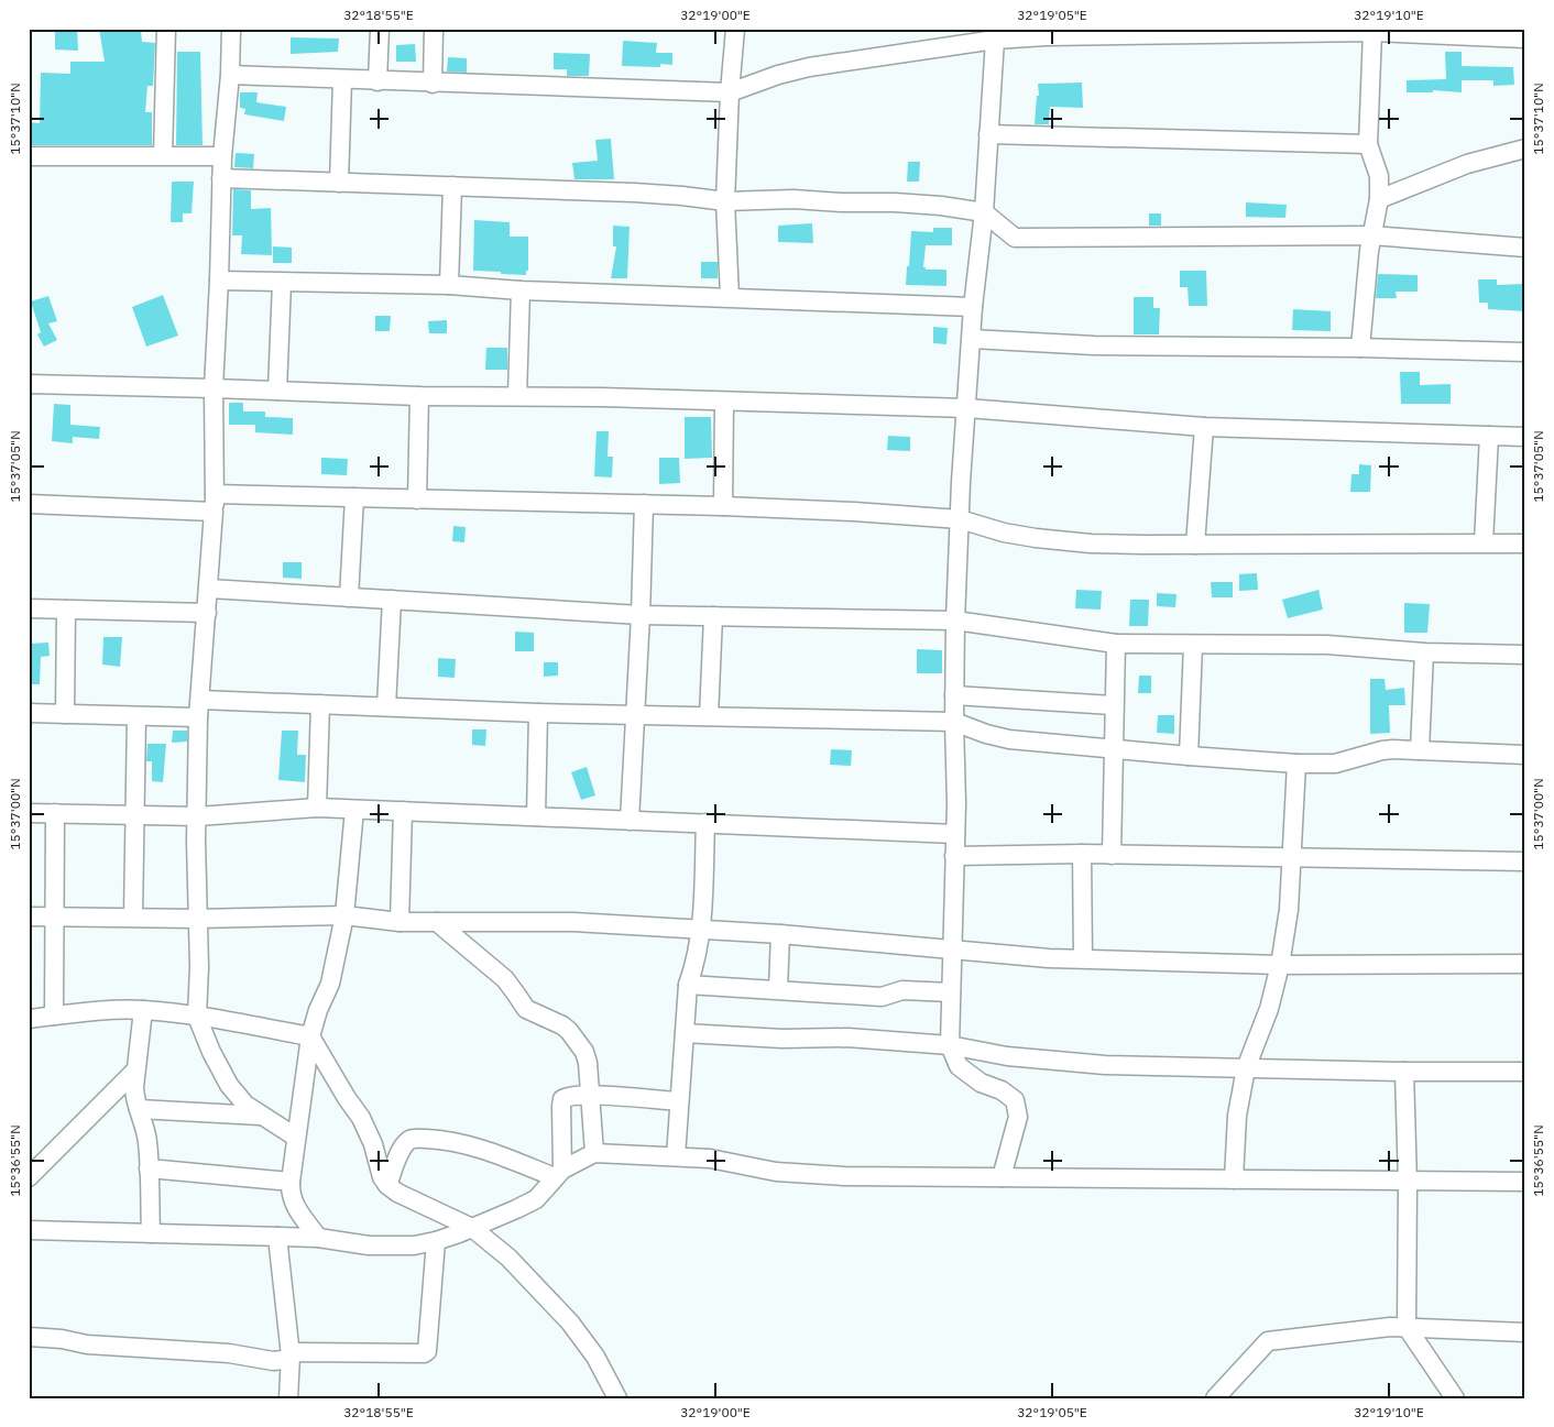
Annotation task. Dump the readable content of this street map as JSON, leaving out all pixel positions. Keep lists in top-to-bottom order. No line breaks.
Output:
{"coordinates":["32°18'55\"E","32°19'00\"E","32°19'05\"E","32°19'10\"E","15°37'10\"N","15°37'05\"N","15°37'00\"N","15°36'55\"N"]}
